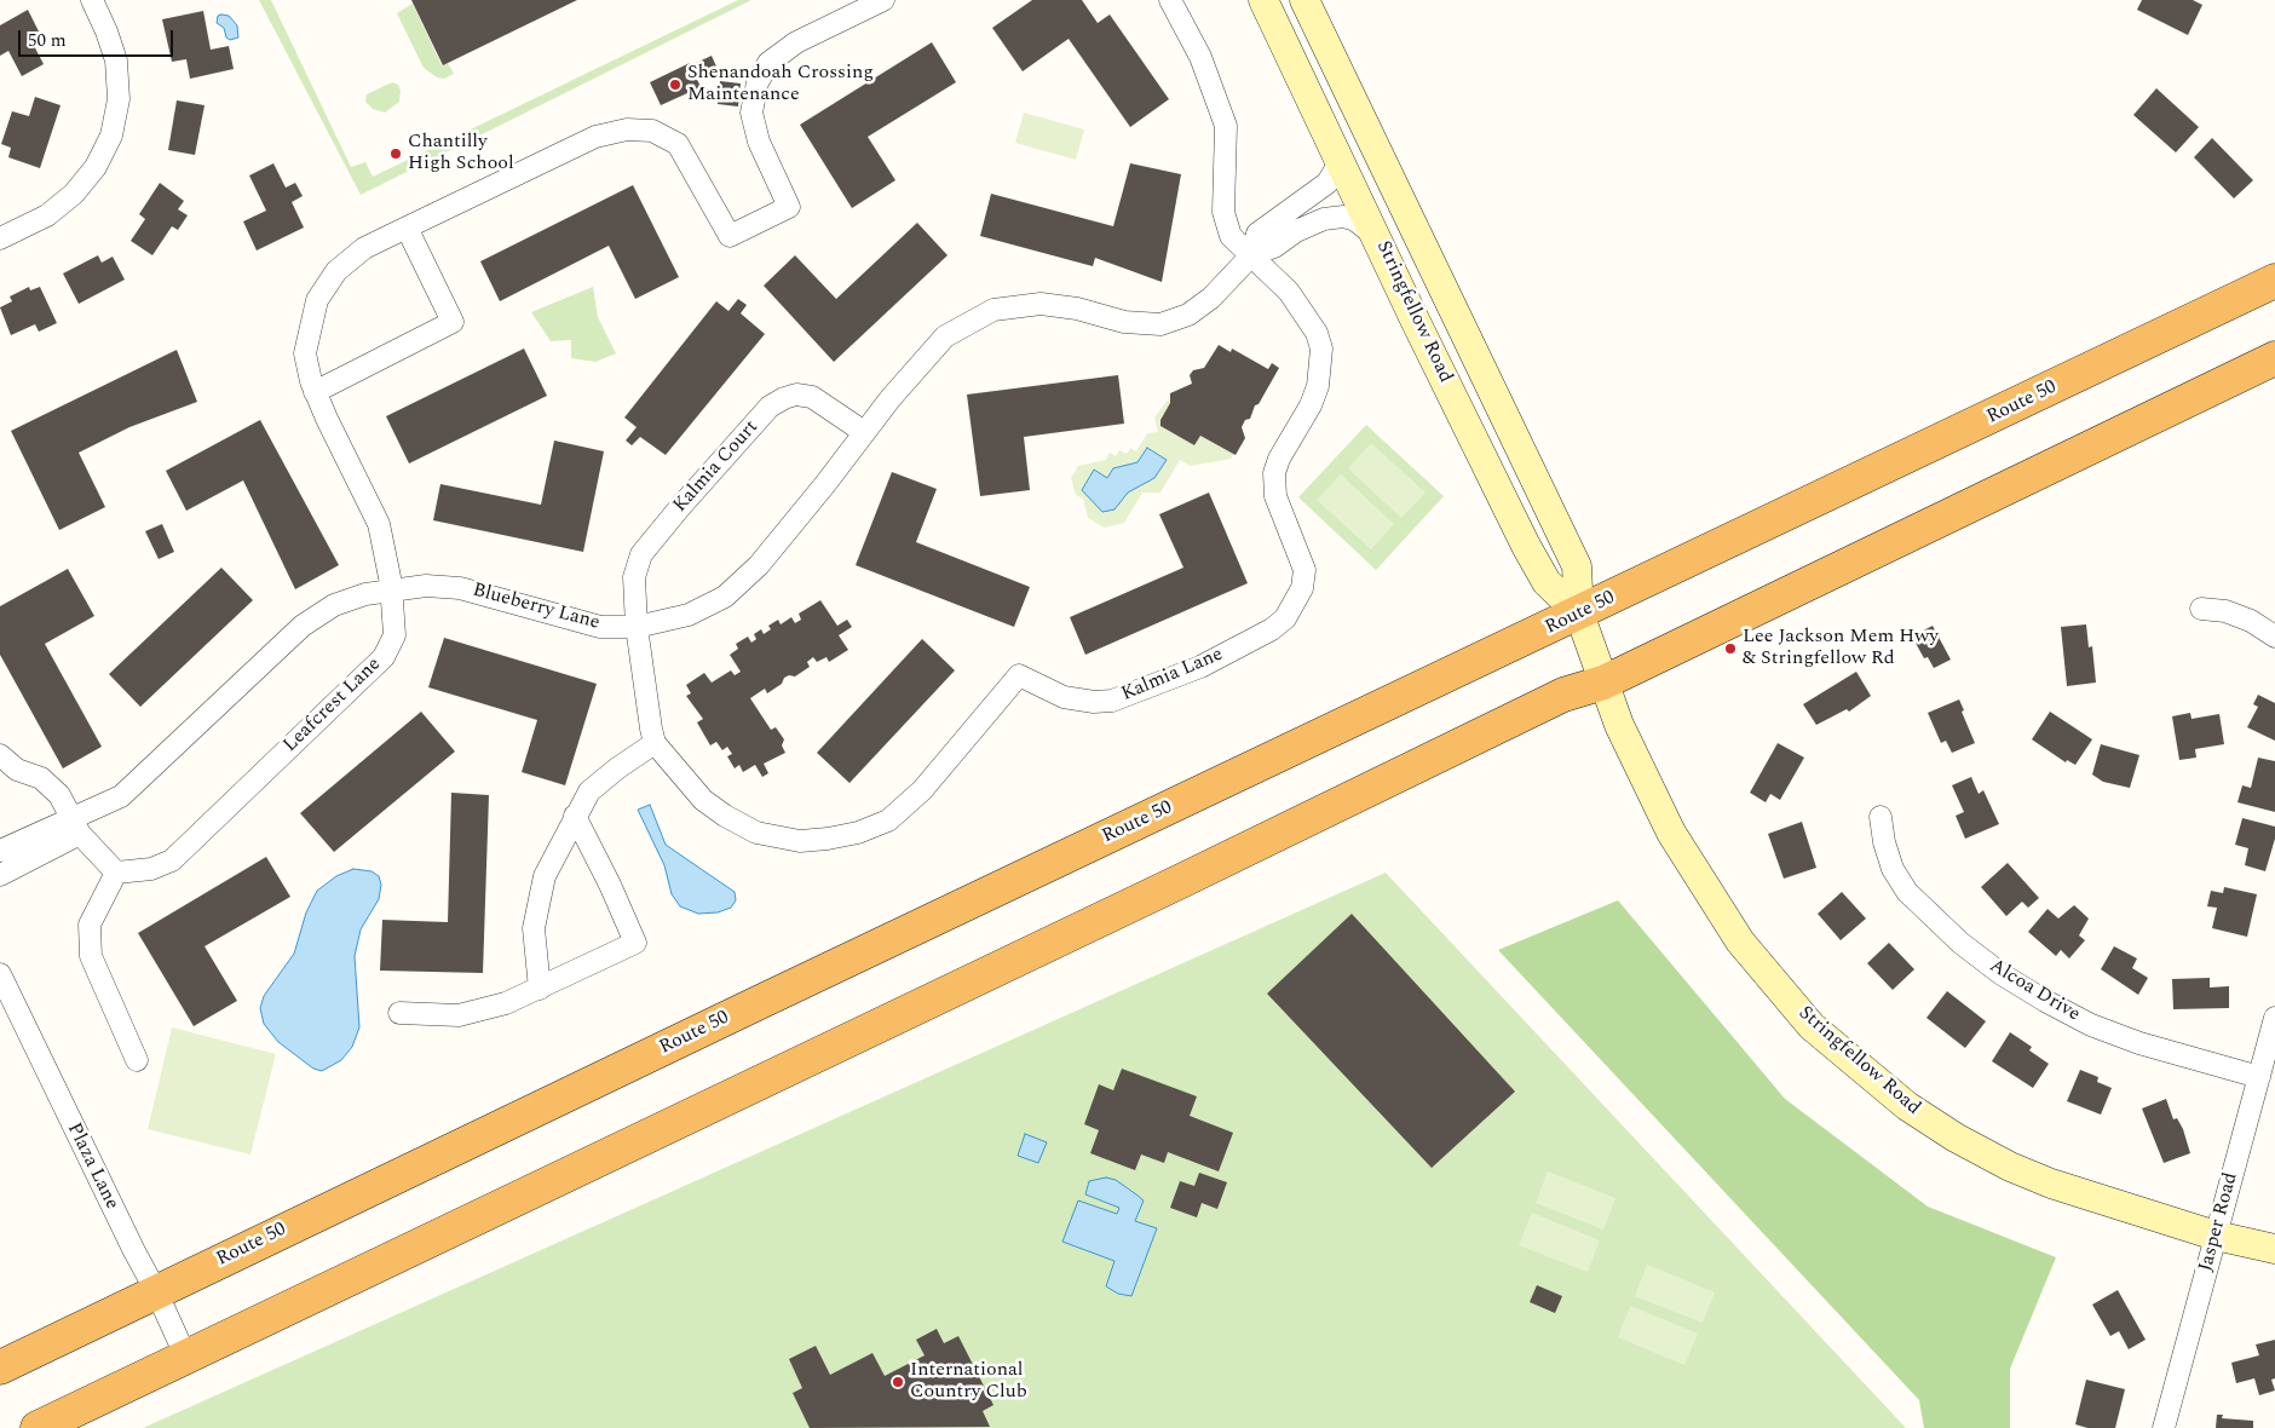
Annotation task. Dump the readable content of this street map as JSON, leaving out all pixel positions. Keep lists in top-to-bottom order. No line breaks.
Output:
{"streets":{"highway":["Route 50"],"main road":["Stringfellow Road"],"street":["Kalmia Court","Blueberry Lane","Kalmia Lane","Leafcrest Lane","Alcoa Drive","Plaza Lane","Jasper Road"]},"crossings":[["Stringfellow Road","Route 50"],["Stringfellow Road","Blueberry Lane"],["Stringfellow Road","Jasper Road"],["Route 50","Plaza Lane"],["Kalmia Court","Blueberry Lane"],["Kalmia Court","Kalmia Lane"],["Blueberry Lane","Kalmia Lane"],["Blueberry Lane","Leafcrest Lane"],["Alcoa Drive","Jasper Road"]],"places":["Shenandoah Crossing Maintenance","Chantilly High School","Lee Jackson Mem Hwy & Stringfellow Rd","International Country Club"],"scale_bar":"50 m"}
